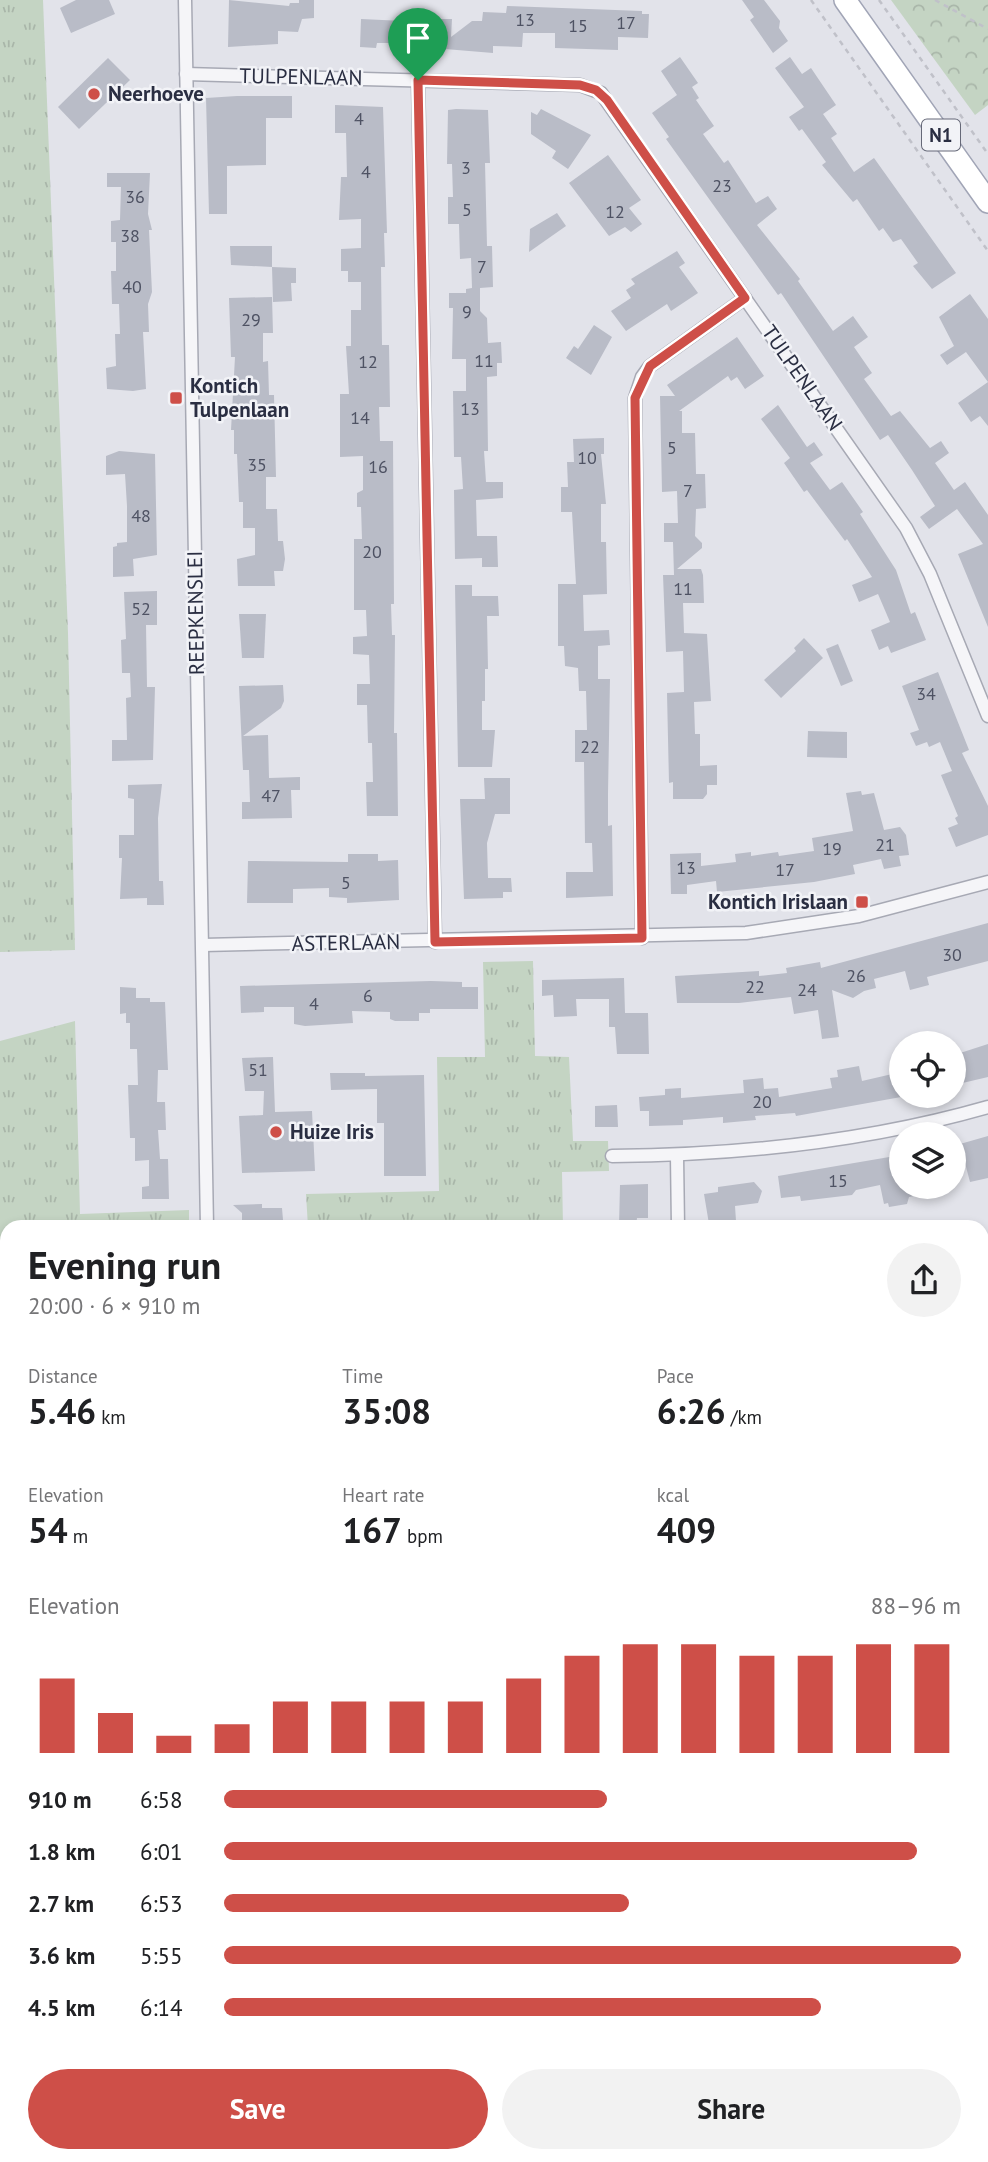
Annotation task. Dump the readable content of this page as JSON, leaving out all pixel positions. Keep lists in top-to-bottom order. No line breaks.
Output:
{"streets":{"main road":["N1"],"street":["TULPENLAAN","REEPKENSLEI","ASTERLAAN"]},"crossings":[["TULPENLAAN","REEPKENSLEI"],["REEPKENSLEI","ASTERLAAN"]],"places":{"other":["Neerhoeve","Huize Iris"],"transit":["Kontich Tulpenlaan","Kontich Irislaan"]},"house_numbers":["13","17","15","4","3","4","23","36","5","12","38","7","40","9","29","11","12","13","14","5","10","35","16","7","48","20","11","52","34","22","47","21","19","13","17","5","30","26","22","24","6","4","51","20","15"],"page":{"heading":["Evening run","20:00 · 6 × 910 m"],"stats":[["Distance","5.46 km"],["Time","35:08"],["Pace","6:26 /km"],["Elevation","54 m"],["Heart rate","167 bpm"],["kcal","409"]],"chart":["Elevation","88–96 m"],"list":[{"name":"910 m","note":"6:58"},{"name":"1.8 km","note":"6:01"},{"name":"2.7 km","note":"6:53"},{"name":"3.6 km","note":"5:55"},{"name":"4.5 km","note":"6:14"}],"buttons":["Save","Share"]}}
